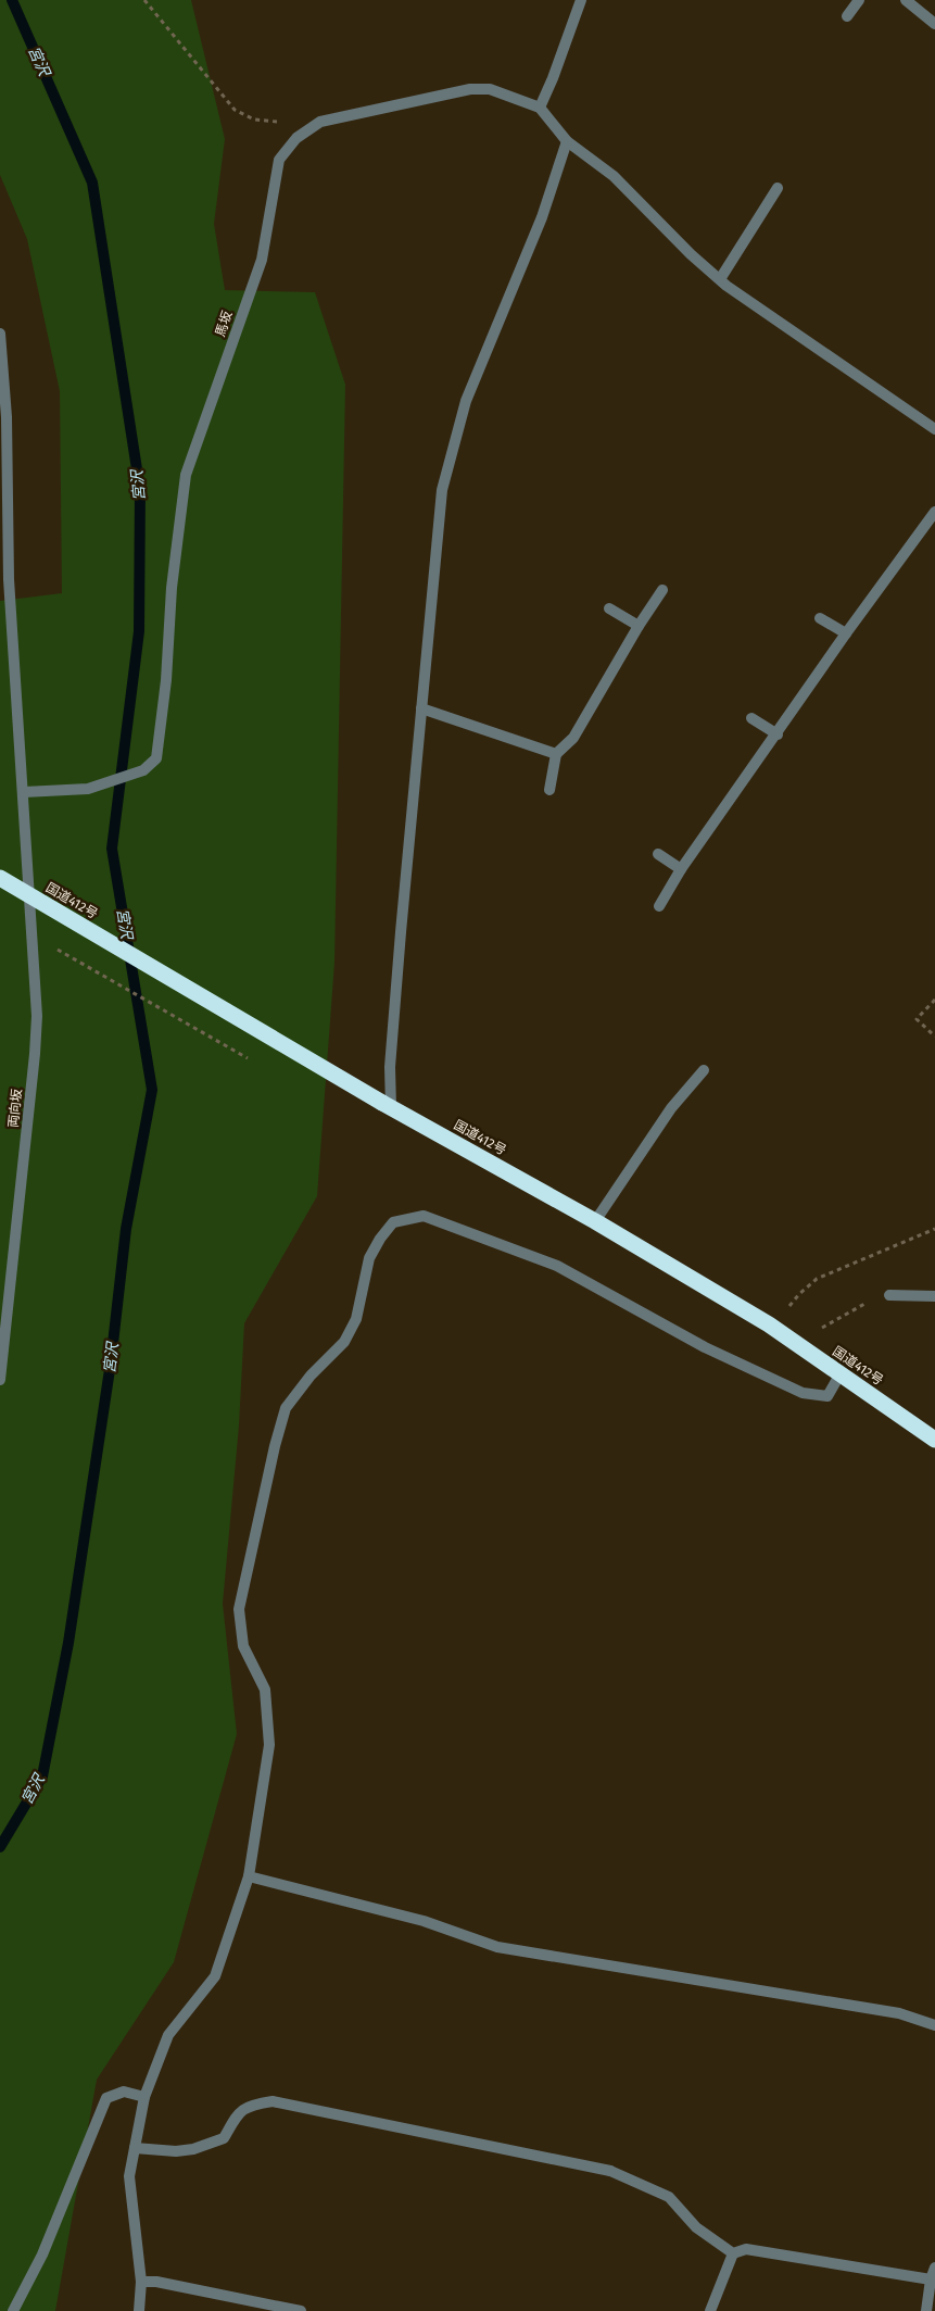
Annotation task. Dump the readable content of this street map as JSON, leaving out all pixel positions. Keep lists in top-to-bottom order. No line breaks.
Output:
{"streets":{"highway":["国道412号"],"street":["馬坂","両向坂"]},"crossings":[["馬坂","両向坂"]],"water":["宮沢"]}
